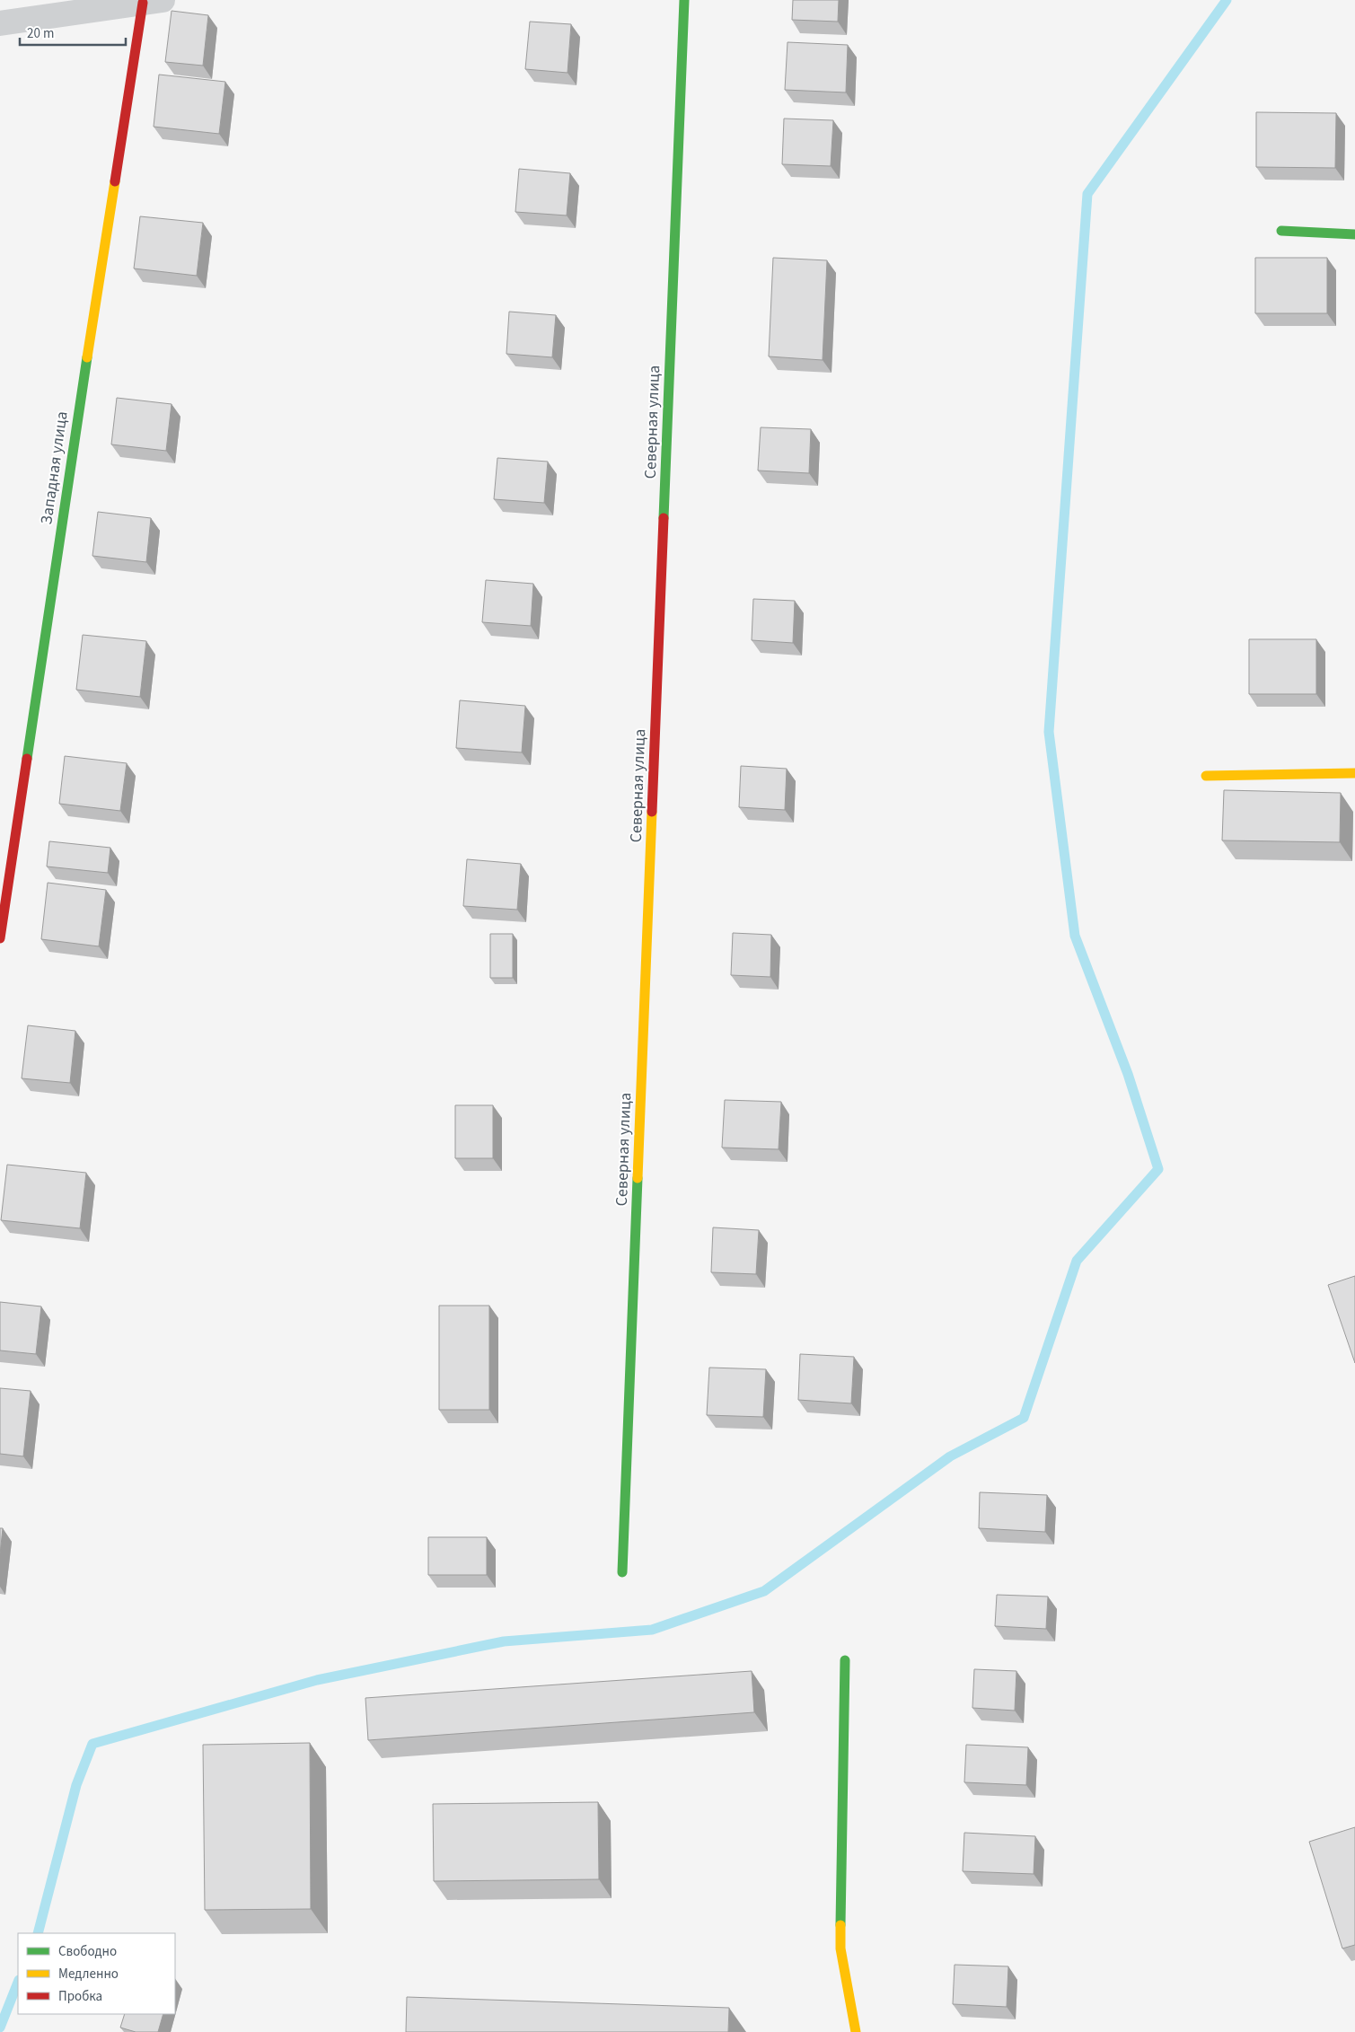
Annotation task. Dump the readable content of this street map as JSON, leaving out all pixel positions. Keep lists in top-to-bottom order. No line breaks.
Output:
{"streets":{"street":["Северная улица","Западная улица"]},"legend":["Свободно","Медленно","Пробка"],"scale_bar":"20 m"}
